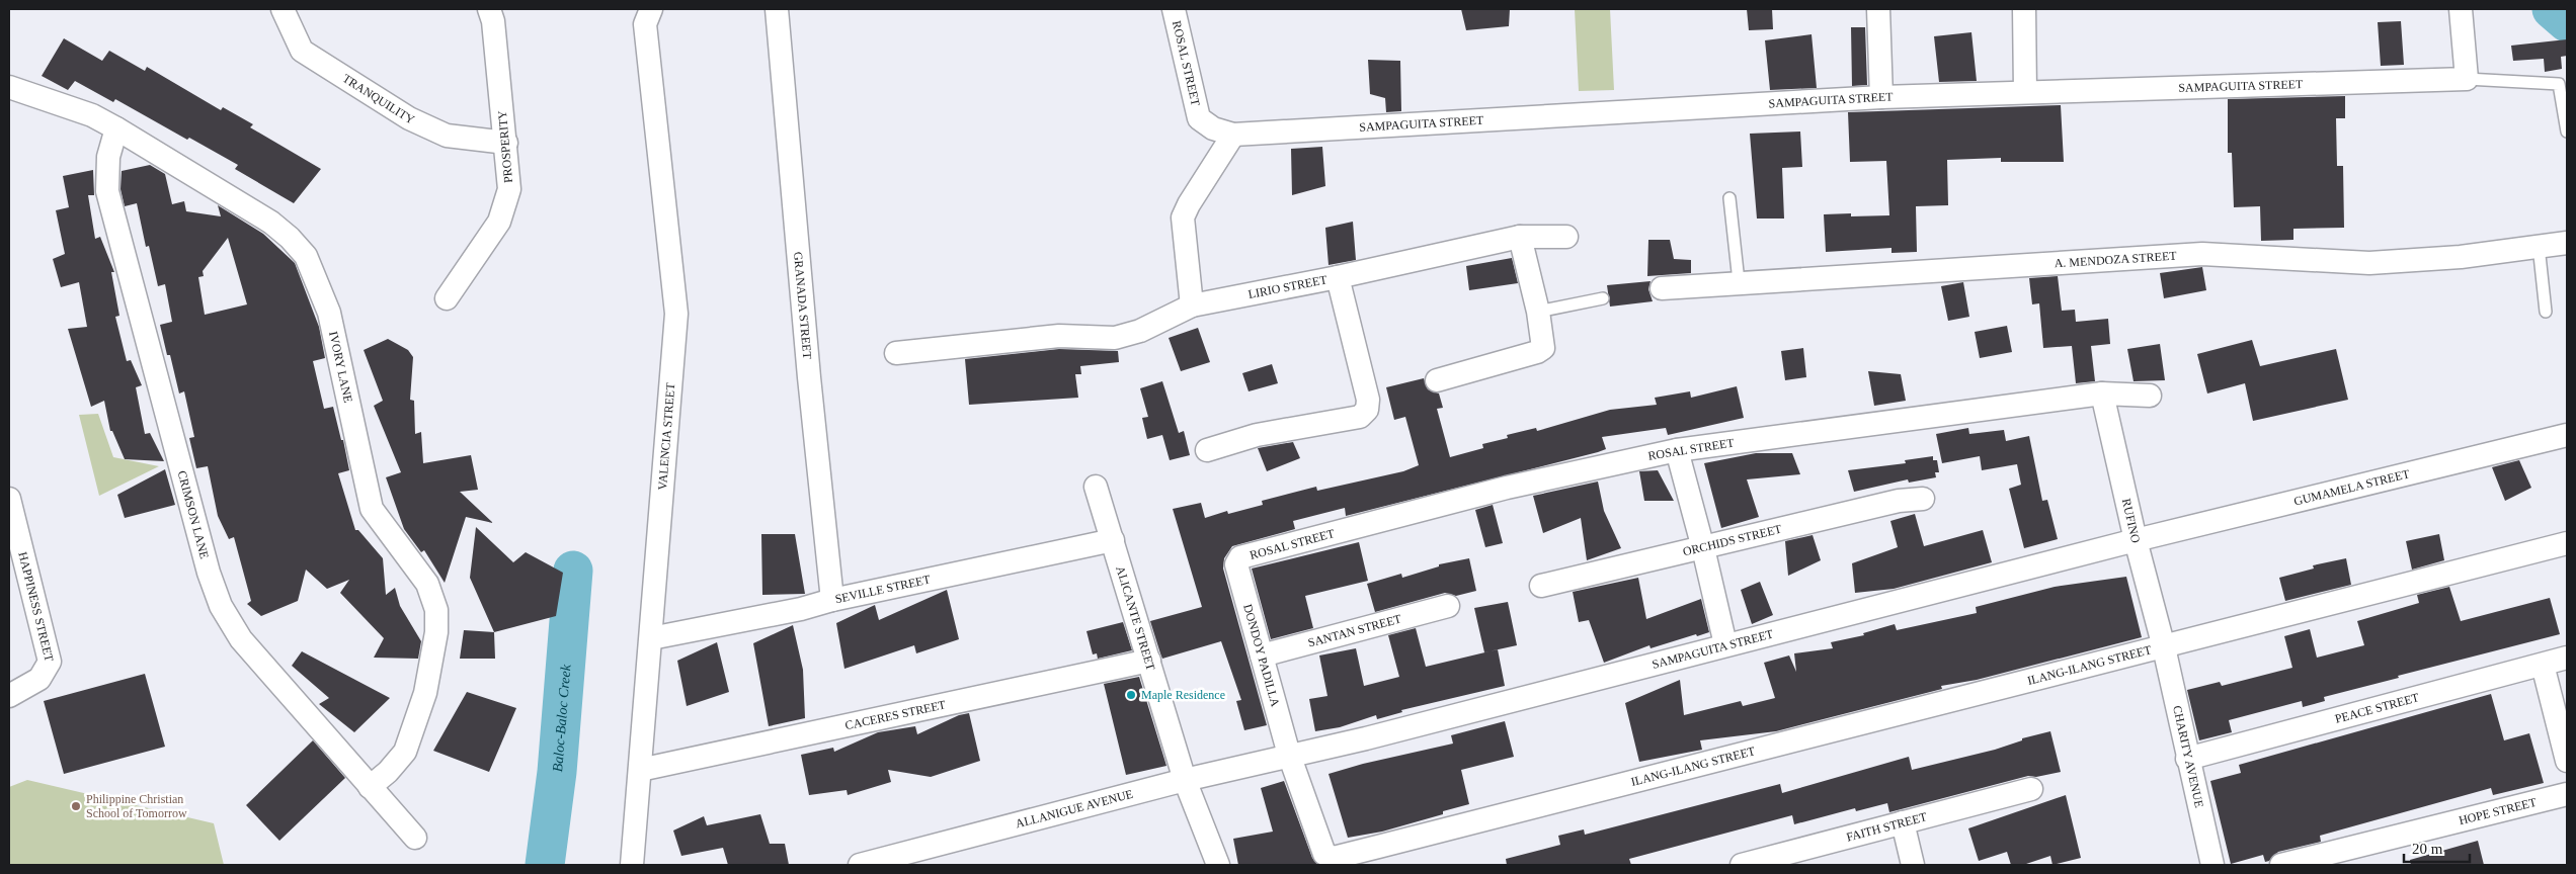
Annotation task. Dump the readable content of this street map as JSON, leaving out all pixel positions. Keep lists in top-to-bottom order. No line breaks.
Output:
{"streets":{"street":["ROSAL STREET","SAMPAGUITA STREET","TRANQUILITY","PROSPERITY","A. MENDOZA STREET","LIRIO STREET","GRANADA STREET","IVORY LANE","VALENCIA STREET","GUMAMELA STREET","CRIMSON LANE","RUFINO","ORCHIDS STREET","SEVILLE STREET","HAPPINESS STREET","ALICANTE STREET","SANTAN STREET","DONDOY PADILLA","ILANG-ILANG STREET","PEACE STREET","CACERES STREET","CHARITY AVENUE","ALLANIGUE AVENUE","HOPE STREET","FAITH STREET"]},"crossings":[["ROSAL STREET","SAMPAGUITA STREET"],["ROSAL STREET","RUFINO"],["ROSAL STREET","DONDOY PADILLA"],["SAMPAGUITA STREET","GUMAMELA STREET"],["SAMPAGUITA STREET","RUFINO"],["SAMPAGUITA STREET","DONDOY PADILLA"],["SAMPAGUITA STREET","ILANG-ILANG STREET"],["SAMPAGUITA STREET","ALLANIGUE AVENUE"],["TRANQUILITY","PROSPERITY"],["GRANADA STREET","SEVILLE STREET"],["IVORY LANE","CRIMSON LANE"],["VALENCIA STREET","SEVILLE STREET"],["VALENCIA STREET","CACERES STREET"],["GUMAMELA STREET","RUFINO"],["RUFINO","ILANG-ILANG STREET"],["RUFINO","CHARITY AVENUE"],["SEVILLE STREET","ALICANTE STREET"],["ALICANTE STREET","CACERES STREET"],["ALICANTE STREET","ALLANIGUE AVENUE"],["SANTAN STREET","DONDOY PADILLA"],["DONDOY PADILLA","ILANG-ILANG STREET"],["DONDOY PADILLA","ALLANIGUE AVENUE"],["ILANG-ILANG STREET","CHARITY AVENUE"],["ILANG-ILANG STREET","ALLANIGUE AVENUE"],["PEACE STREET","CHARITY AVENUE"]],"water":["Baloc-Baloc Creek"],"places":["Maple Residence","Philippine Christian School of Tomorrow"],"scale_bar":"20 m"}
